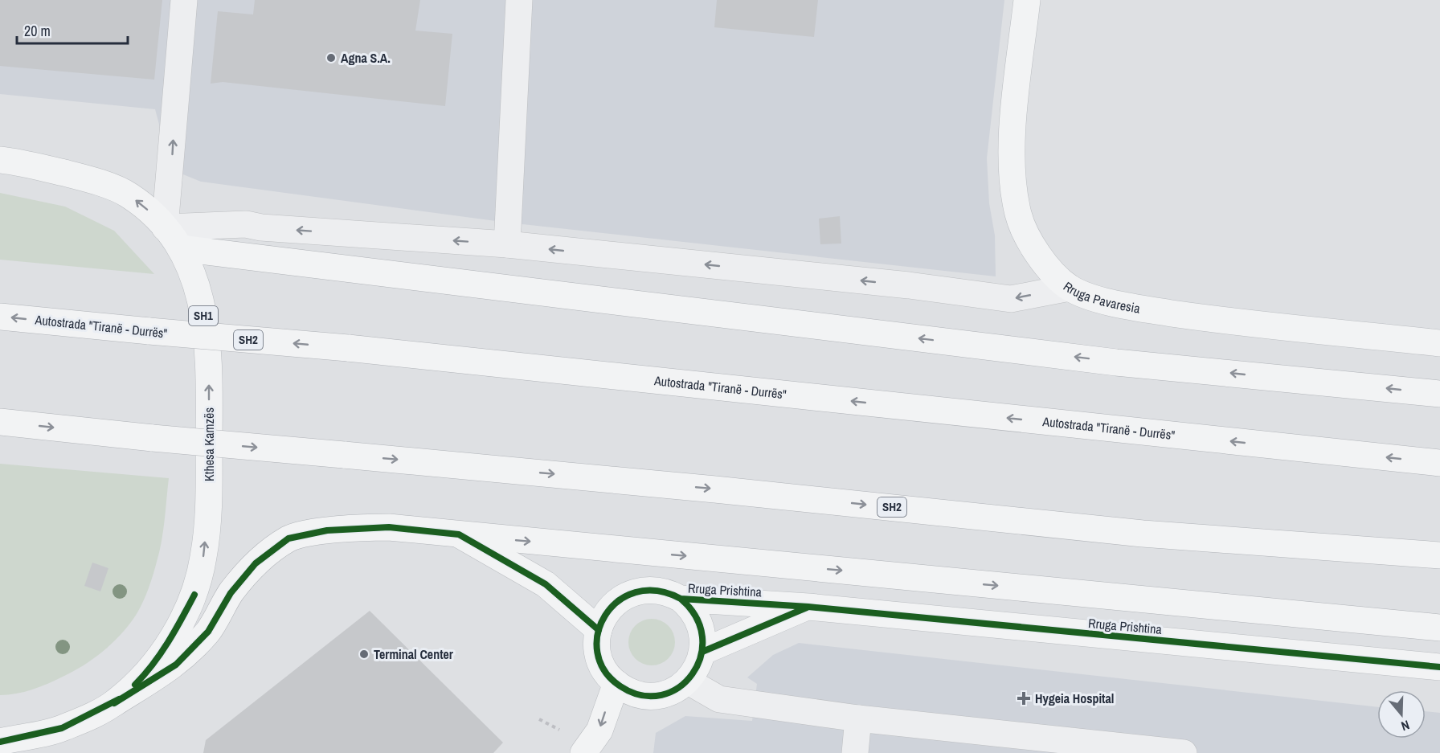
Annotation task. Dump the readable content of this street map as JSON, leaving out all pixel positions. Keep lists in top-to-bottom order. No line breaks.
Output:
{"streets":{"main road":["Rruga Pavaresia","SH1","Autostrada \"Tiranë - Durrës\"","SH2","Kthesa Kamzës","Rruga Prishtina"]},"crossings":[["SH1","Kthesa Kamzës"]],"places":{"other":["Agna S.A.","Terminal Center"],"health":["Hygeia Hospital"]},"scale_bar":"20 m","north":"bottom"}
